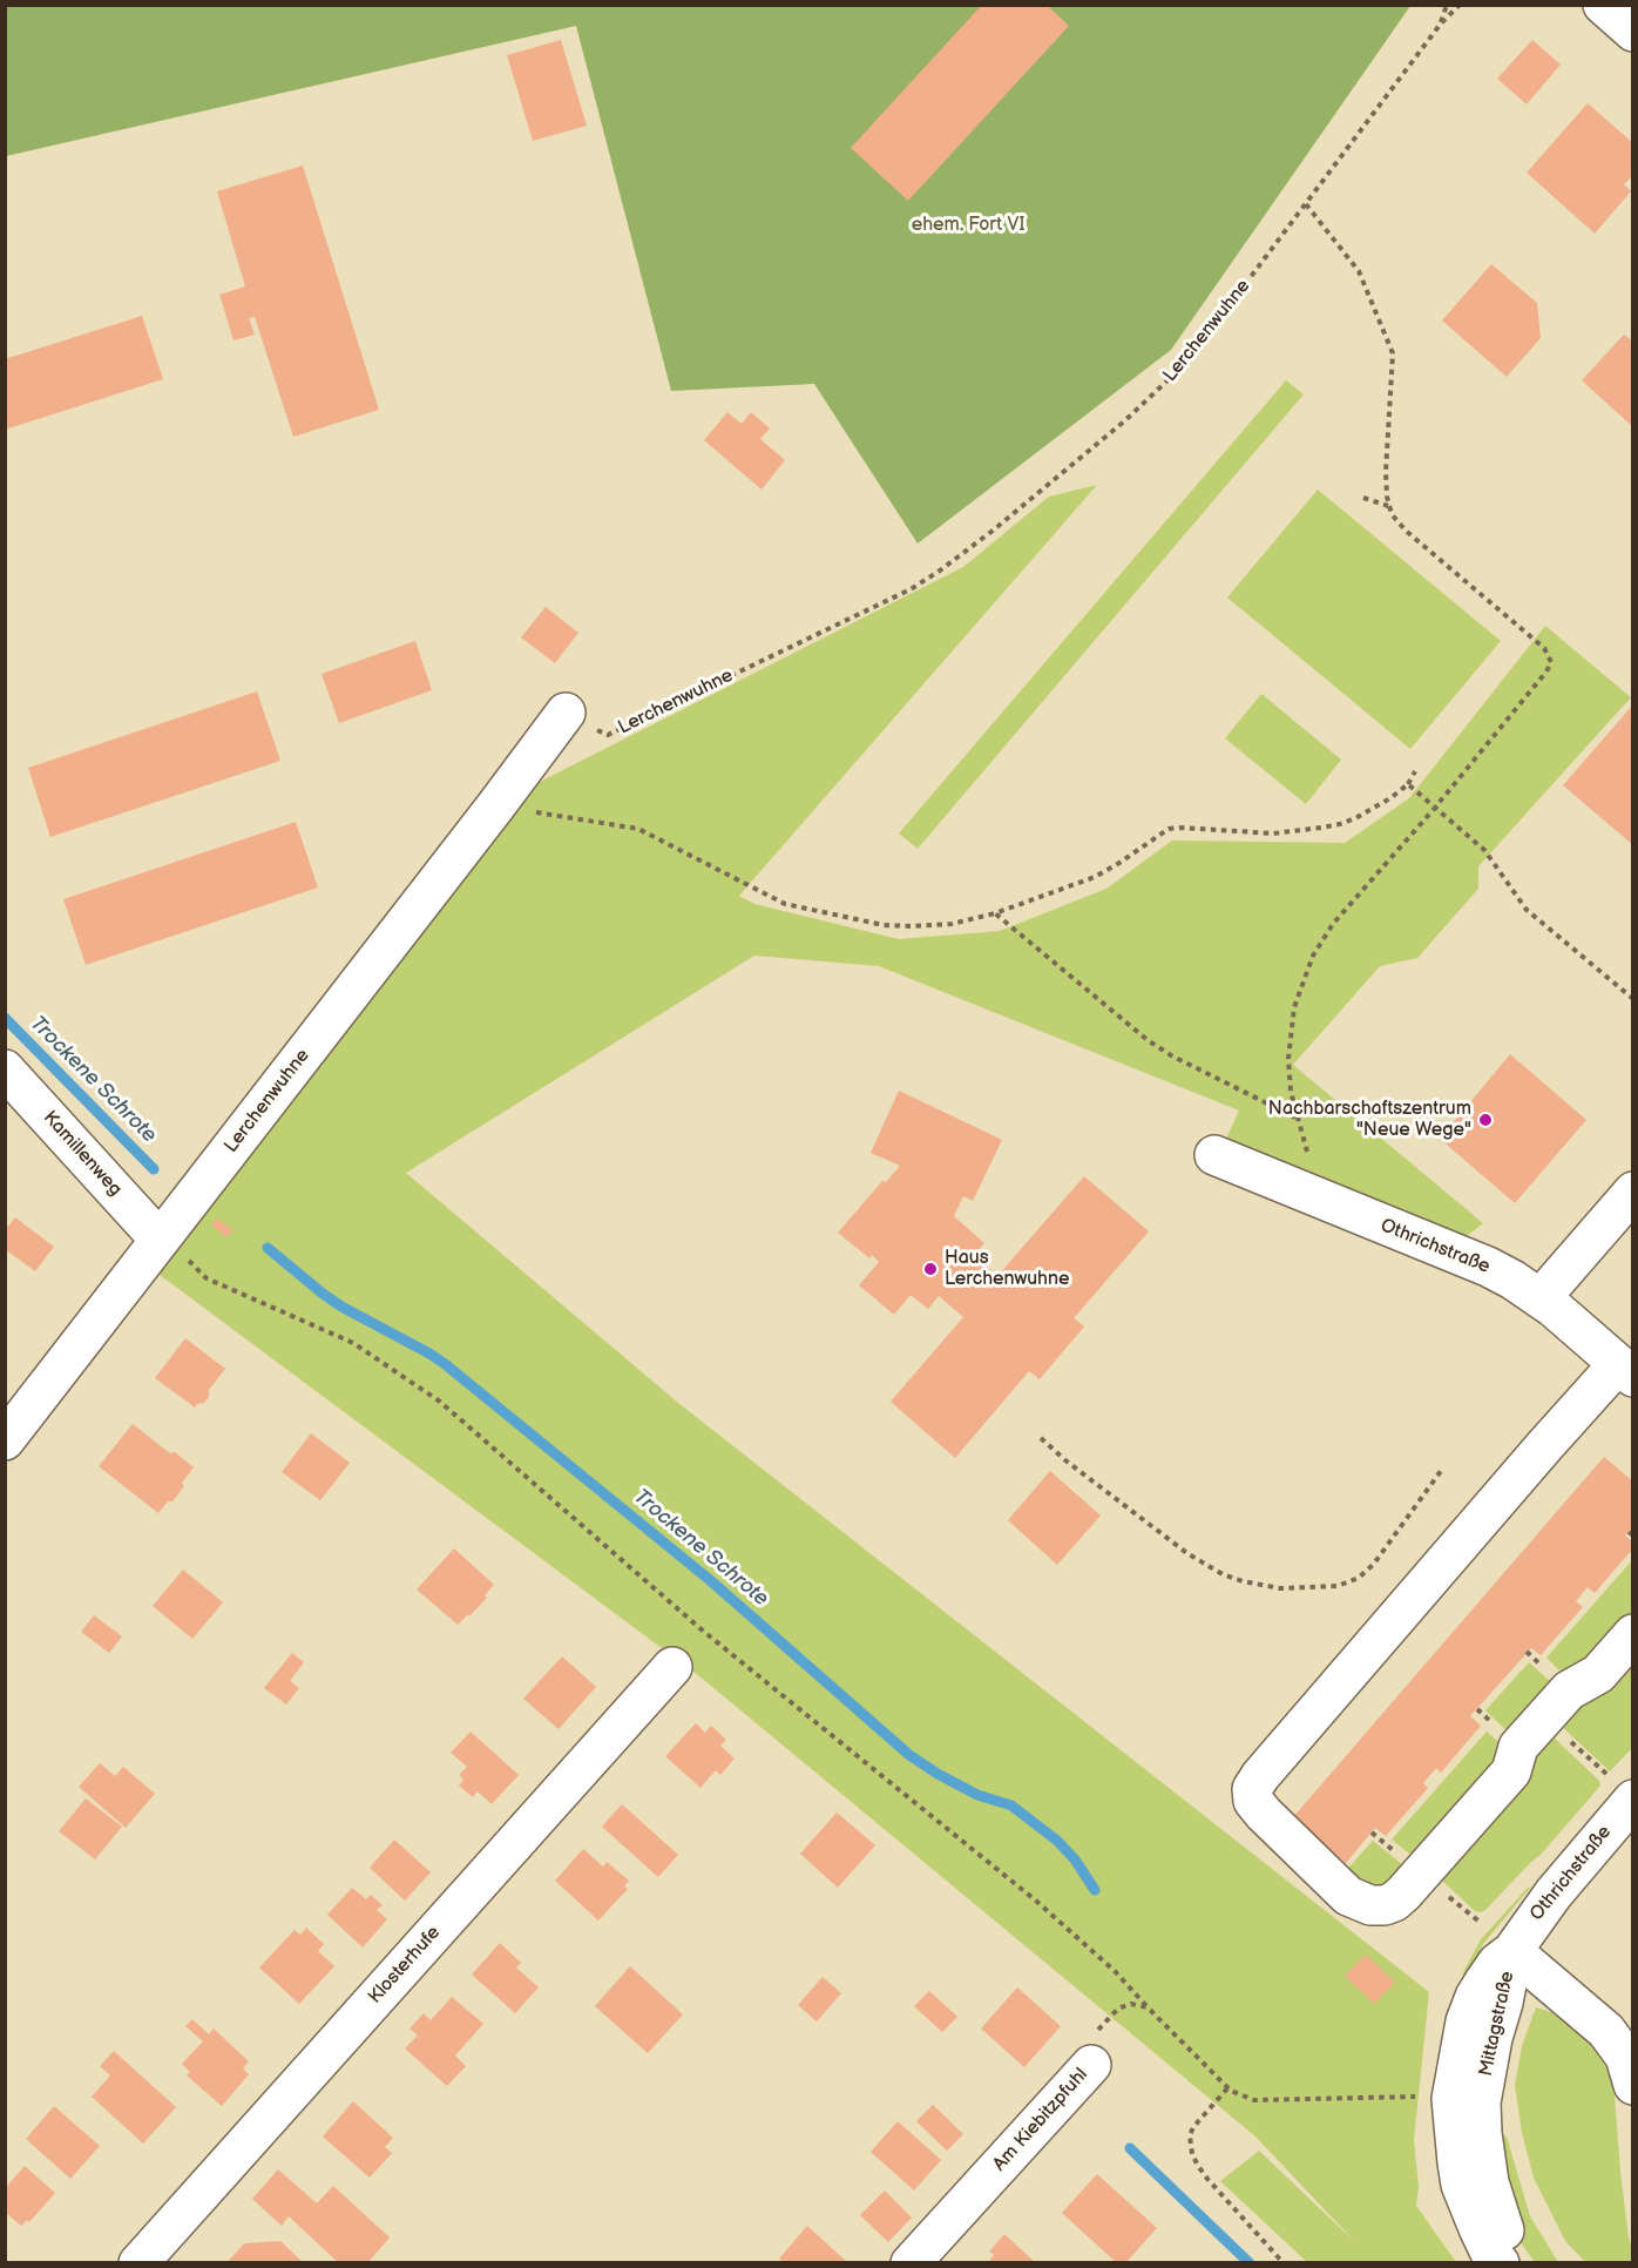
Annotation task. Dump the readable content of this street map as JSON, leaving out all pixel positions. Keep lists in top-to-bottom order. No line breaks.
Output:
{"streets":{"street":["Lerchenwuhne","Kamillenweg","Othrichstraße","Klosterhufe","Mittagstraße","Am Kiebitzpfuhl"]},"crossings":[["Lerchenwuhne","Kamillenweg"],["Othrichstraße","Mittagstraße"]],"water":["Trockene Schrote"],"parks":["ehem. Fort VI"],"places":["Nachbarschaftszentrum \"Neue Wege\"","Haus Lerchenwuhne"]}
